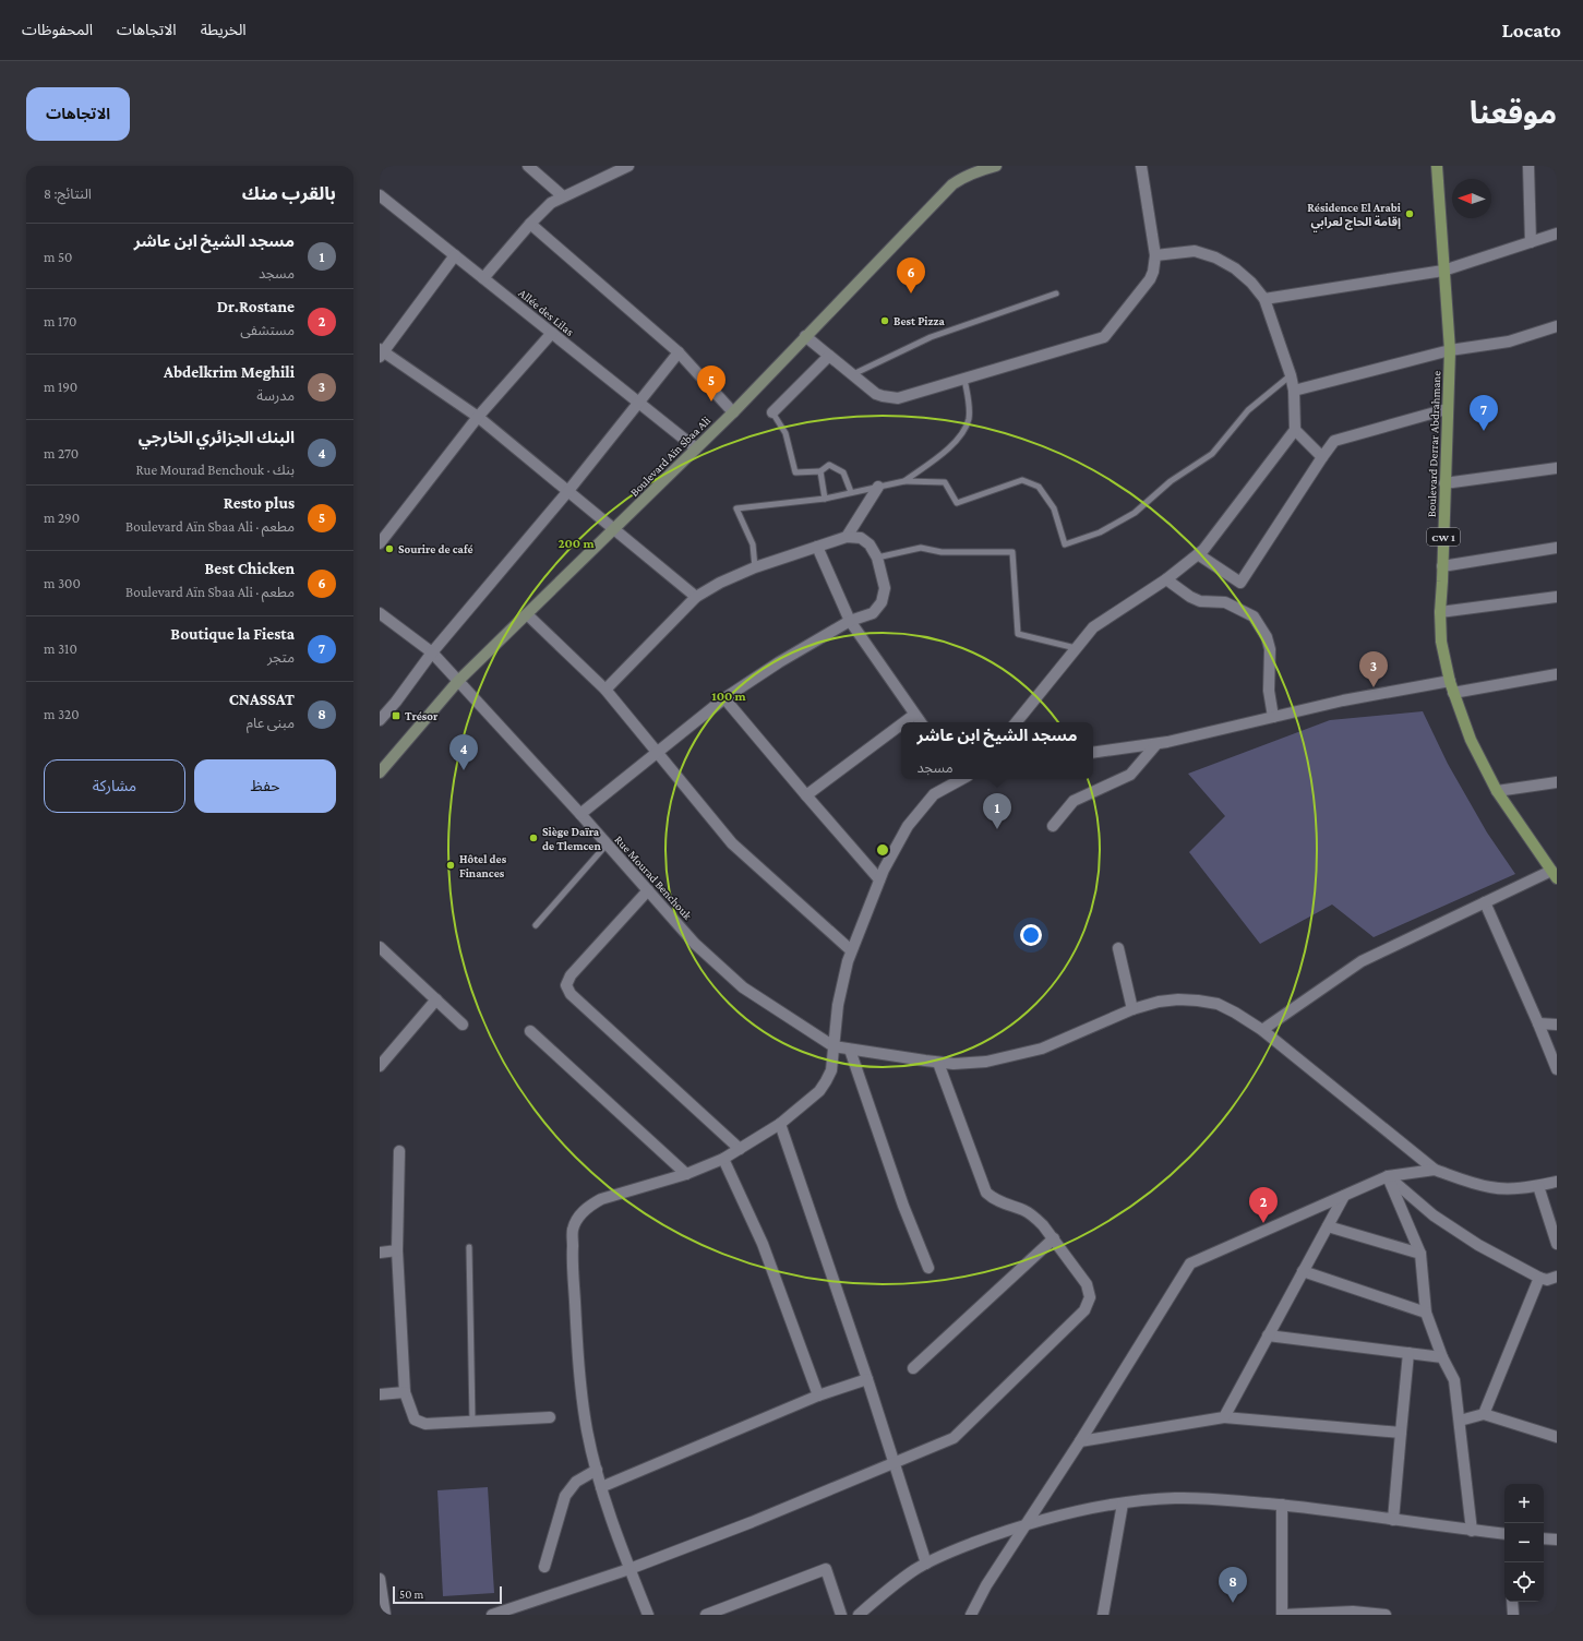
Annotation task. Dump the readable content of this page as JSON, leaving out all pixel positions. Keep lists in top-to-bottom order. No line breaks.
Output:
{"streets":{"main road":["Boulevard Derrar Abdrahmane","Boulevard Aïn Sbaa Ali","CW 1"],"street":["Allée des Lilas","Rue Mourad Benchouk"]},"crossings":[["Allée des Lilas","Boulevard Aïn Sbaa Ali"],["Boulevard Aïn Sbaa Ali","Rue Mourad Benchouk"]],"places":{"other":["Résidence El Arabi إقامة الحاج لعرابي","Best Pizza","Sourire de café","Siège Daïra de Tlemcen","Hôtel des Finances"],"transit":["Trésor"]},"scale_bar":"50 m","north":"left","page":{"header":"Locato","nav":["الخريطة","الاتجاهات","المحفوظات"],"title":"موقعنا","buttons":["الاتجاهات",["حفظ","مشاركة"]],"heading":["بالقرب منك","النتائج: 8"],"list":[{"mark":"1","name":"مسجد الشيخ ابن عاشر","note":"مسجد","value":"50 m"},{"mark":"2","name":"Dr.Rostane","note":"مستشفى","value":"170 m"},{"mark":"3","name":"Abdelkrim Meghili","note":"مدرسة","value":"190 m"},{"mark":"4","name":"البنك الجزائري الخارجي","note":"بنك · Rue Mourad Benchouk","value":"270 m"},{"mark":"5","name":"Resto plus","note":"مطعم · Boulevard Aïn Sbaa Ali","value":"290 m"},{"mark":"6","name":"Best Chicken","note":"مطعم · Boulevard Aïn Sbaa Ali","value":"300 m"},{"mark":"7","name":"Boutique la Fiesta","note":"متجر","value":"310 m"},{"mark":"8","name":"CNASSAT","note":"مبنى عام","value":"320 m"}],"pins":["6","5","7","3","4","1","2","8"],"popup":["مسجد الشيخ ابن عاشر","مسجد"],"map_buttons":["+","−"],"scale":"50 m"},"rings":["200 m","100 m"]}
